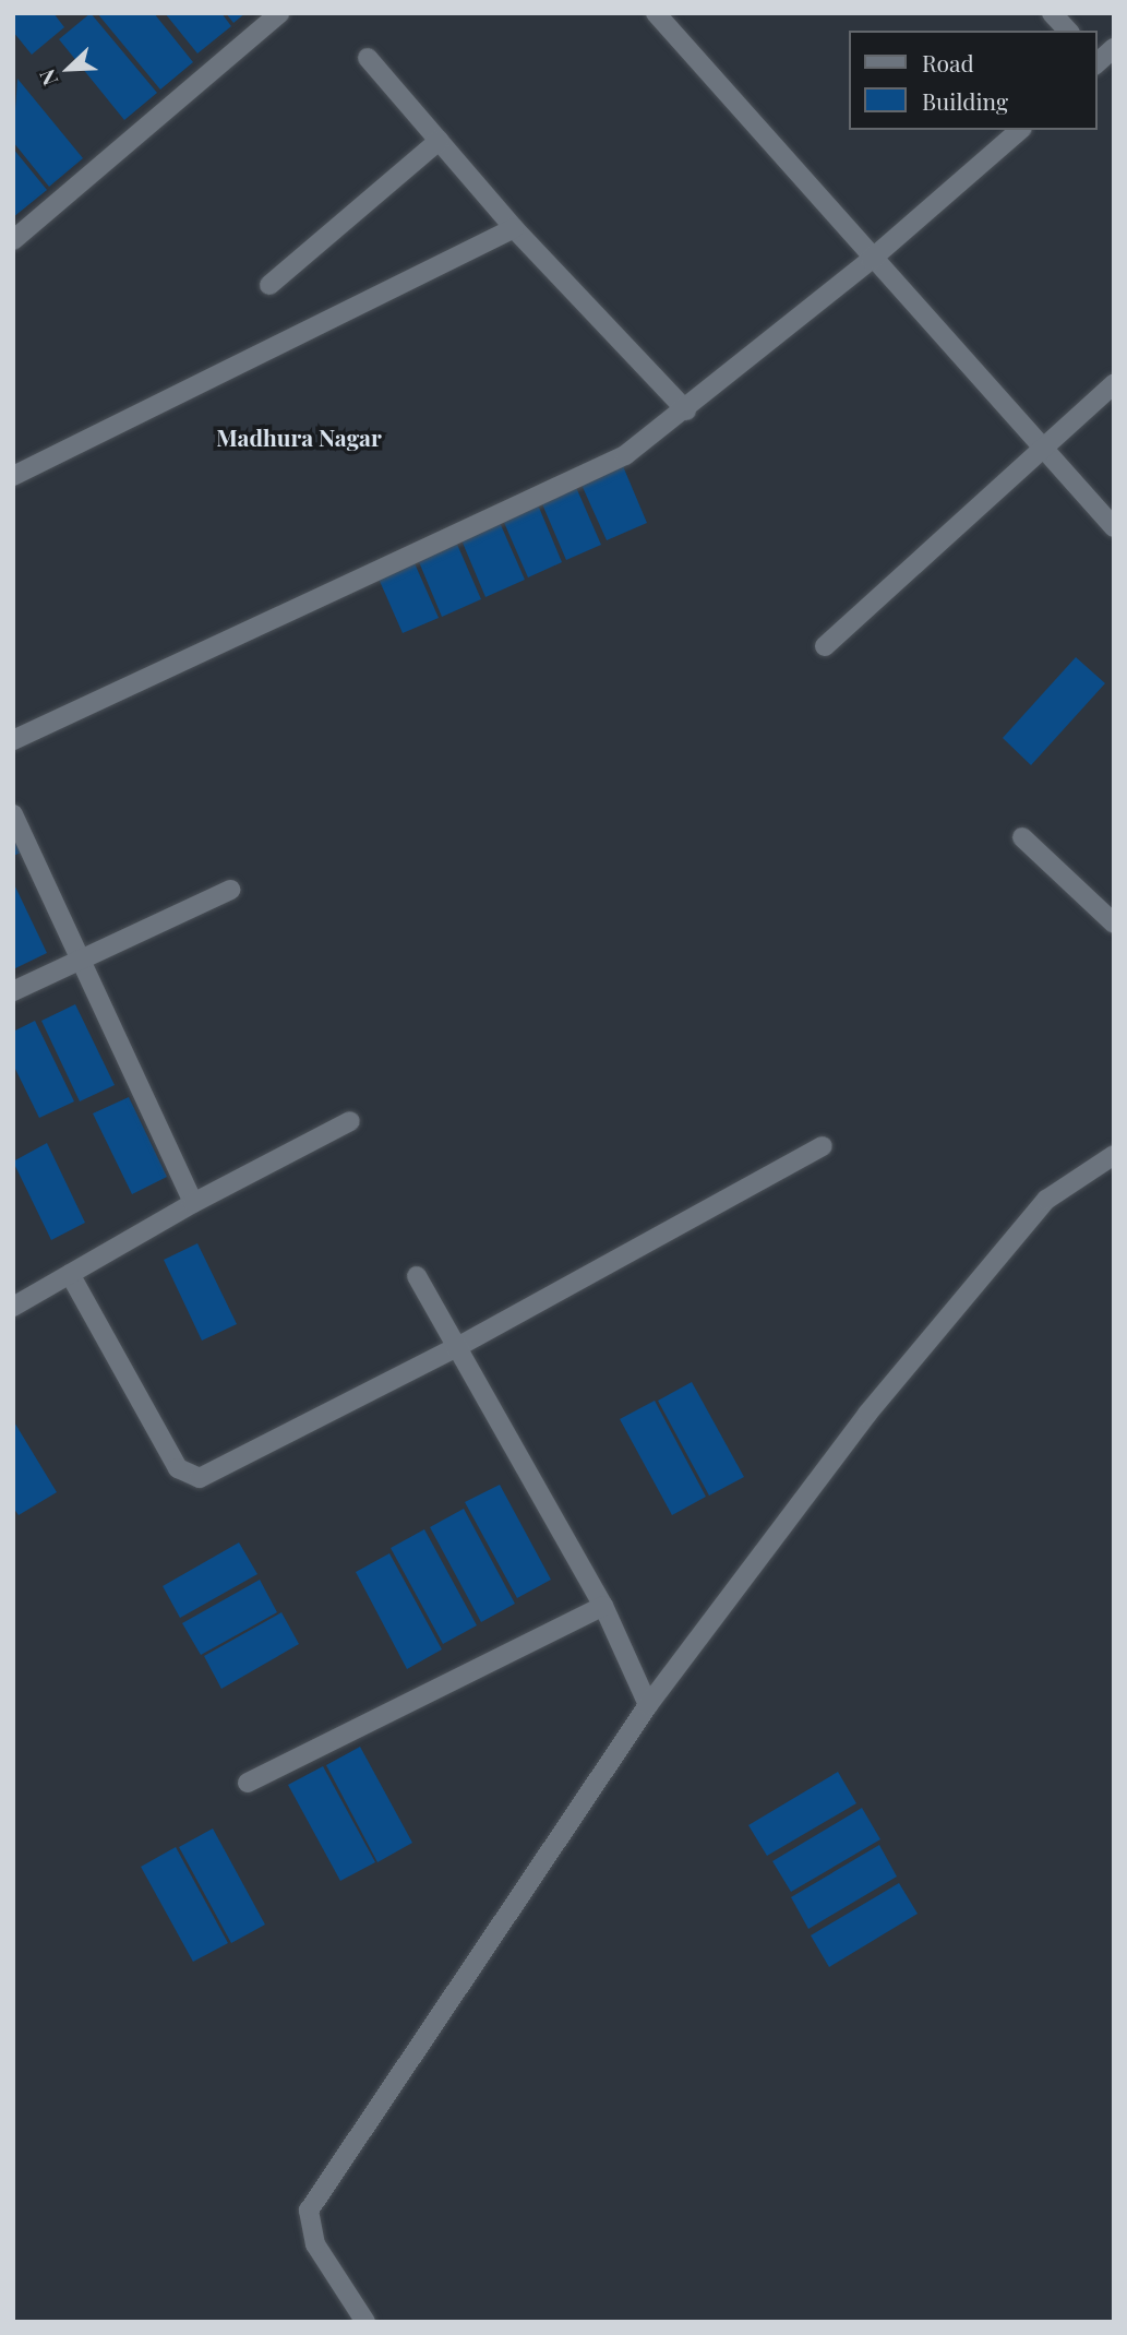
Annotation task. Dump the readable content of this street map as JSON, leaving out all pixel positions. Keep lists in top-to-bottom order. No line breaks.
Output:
{"districts":["Madhura Nagar"],"legend":["Road","Building"],"north":"bottom left"}
